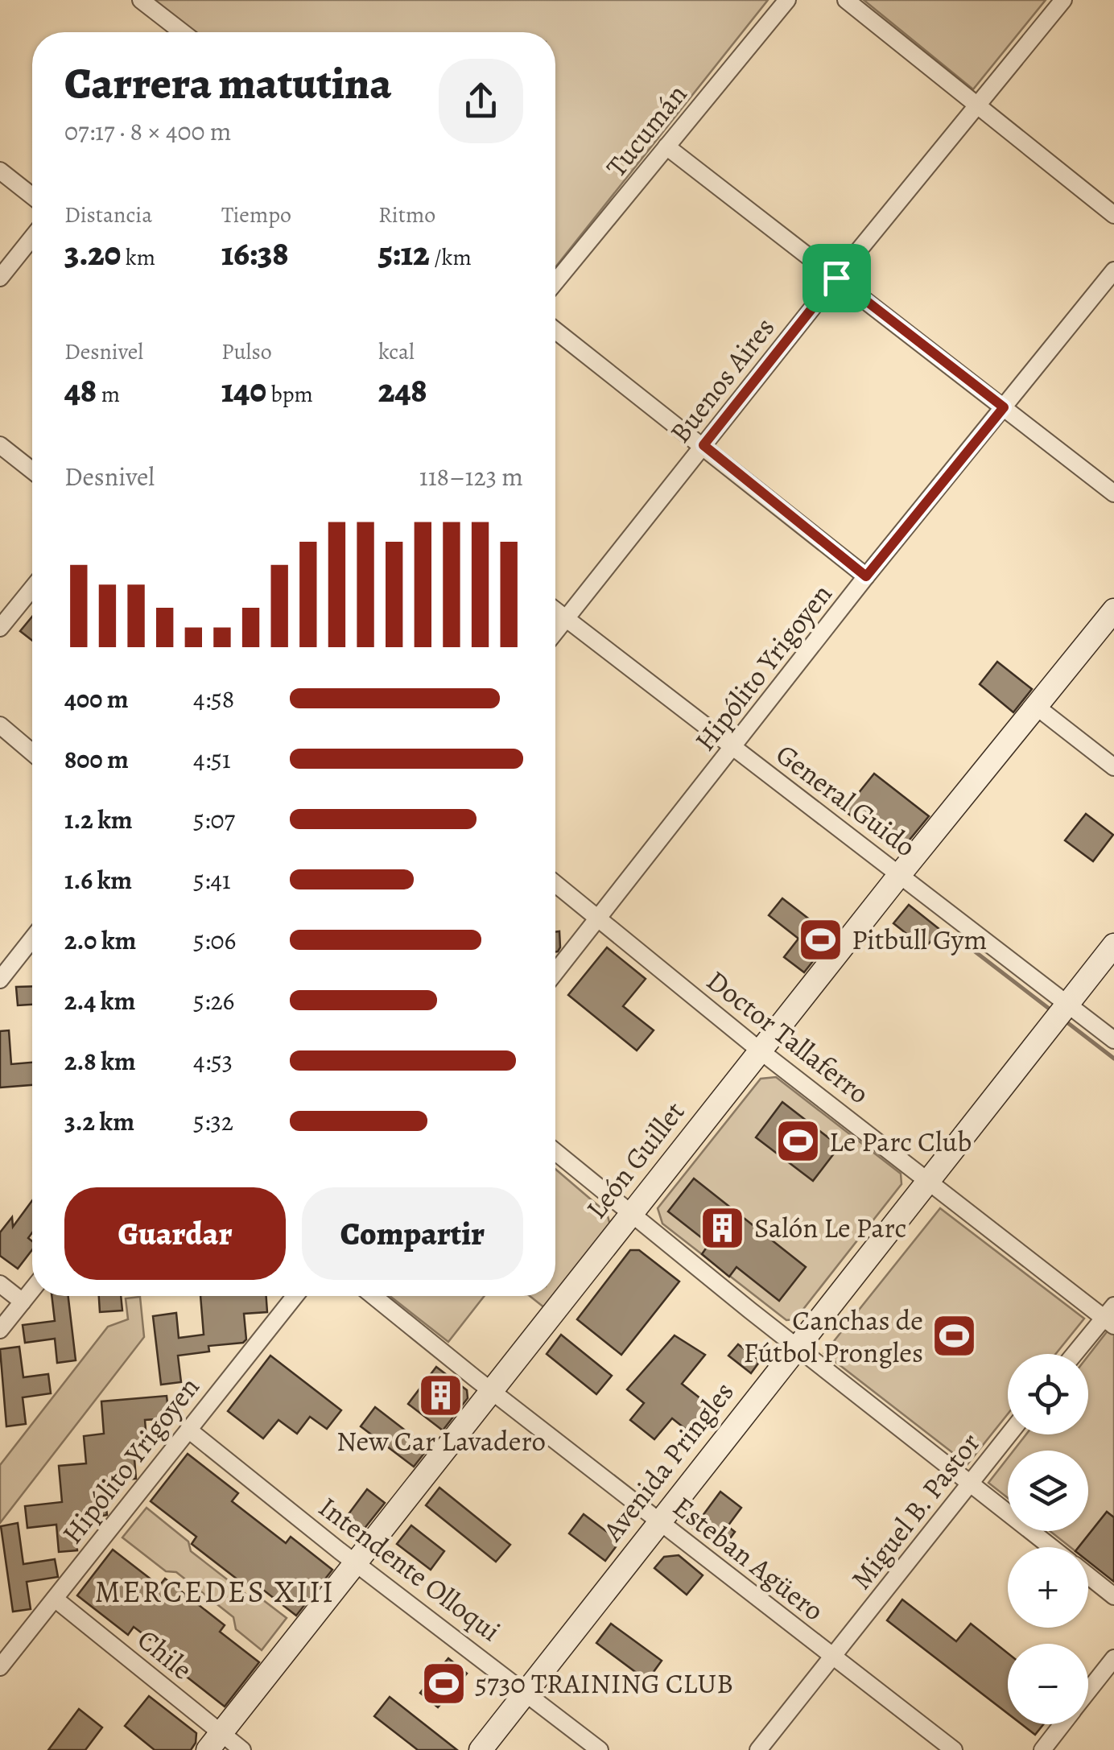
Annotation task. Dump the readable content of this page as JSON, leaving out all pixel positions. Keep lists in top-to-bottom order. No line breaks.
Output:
{"streets":{"street":["Tucumán","Buenos Aires","Hipólito Yrigoyen","General Guido","Doctor Tallaferro","León Guillet","Avenida Pringles","Miguel B. Pastor","Esteban Agüero","Intendente Olloqui","Chile"]},"crossings":[["Buenos Aires","General Guido"],["Hipólito Yrigoyen","General Guido"],["Hipólito Yrigoyen","Doctor Tallaferro"],["Hipólito Yrigoyen","Intendente Olloqui"],["Hipólito Yrigoyen","Chile"],["General Guido","León Guillet"],["General Guido","Avenida Pringles"],["Doctor Tallaferro","León Guillet"],["Doctor Tallaferro","Avenida Pringles"],["León Guillet","Esteban Agüero"],["León Guillet","Intendente Olloqui"],["León Guillet","Chile"],["Avenida Pringles","Esteban Agüero"],["Avenida Pringles","Intendente Olloqui"],["Miguel B. Pastor","Esteban Agüero"]],"districts":["MERCEDES XIII"],"places":{"sports":["Pitbull Gym","Le Parc Club","Canchas de Fútbol Prongles","5730 TRAINING CLUB"],"building":["Salón Le Parc","New Car Lavadero"]},"page":{"heading":["Carrera matutina","07:17 · 8 × 400 m"],"stats":[["Distancia","3.20 km"],["Tiempo","16:38"],["Ritmo","5:12 /km"],["Desnivel","48 m"],["Pulso","140 bpm"],["kcal","248"]],"chart":["Desnivel","118–123 m"],"list":[{"name":"400 m","note":"4:58"},{"name":"800 m","note":"4:51"},{"name":"1.2 km","note":"5:07"},{"name":"1.6 km","note":"5:41"},{"name":"2.0 km","note":"5:06"},{"name":"2.4 km","note":"5:26"},{"name":"2.8 km","note":"4:53"},{"name":"3.2 km","note":"5:32"}],"buttons":["Guardar","Compartir"],"map_buttons":["+","−"]}}
